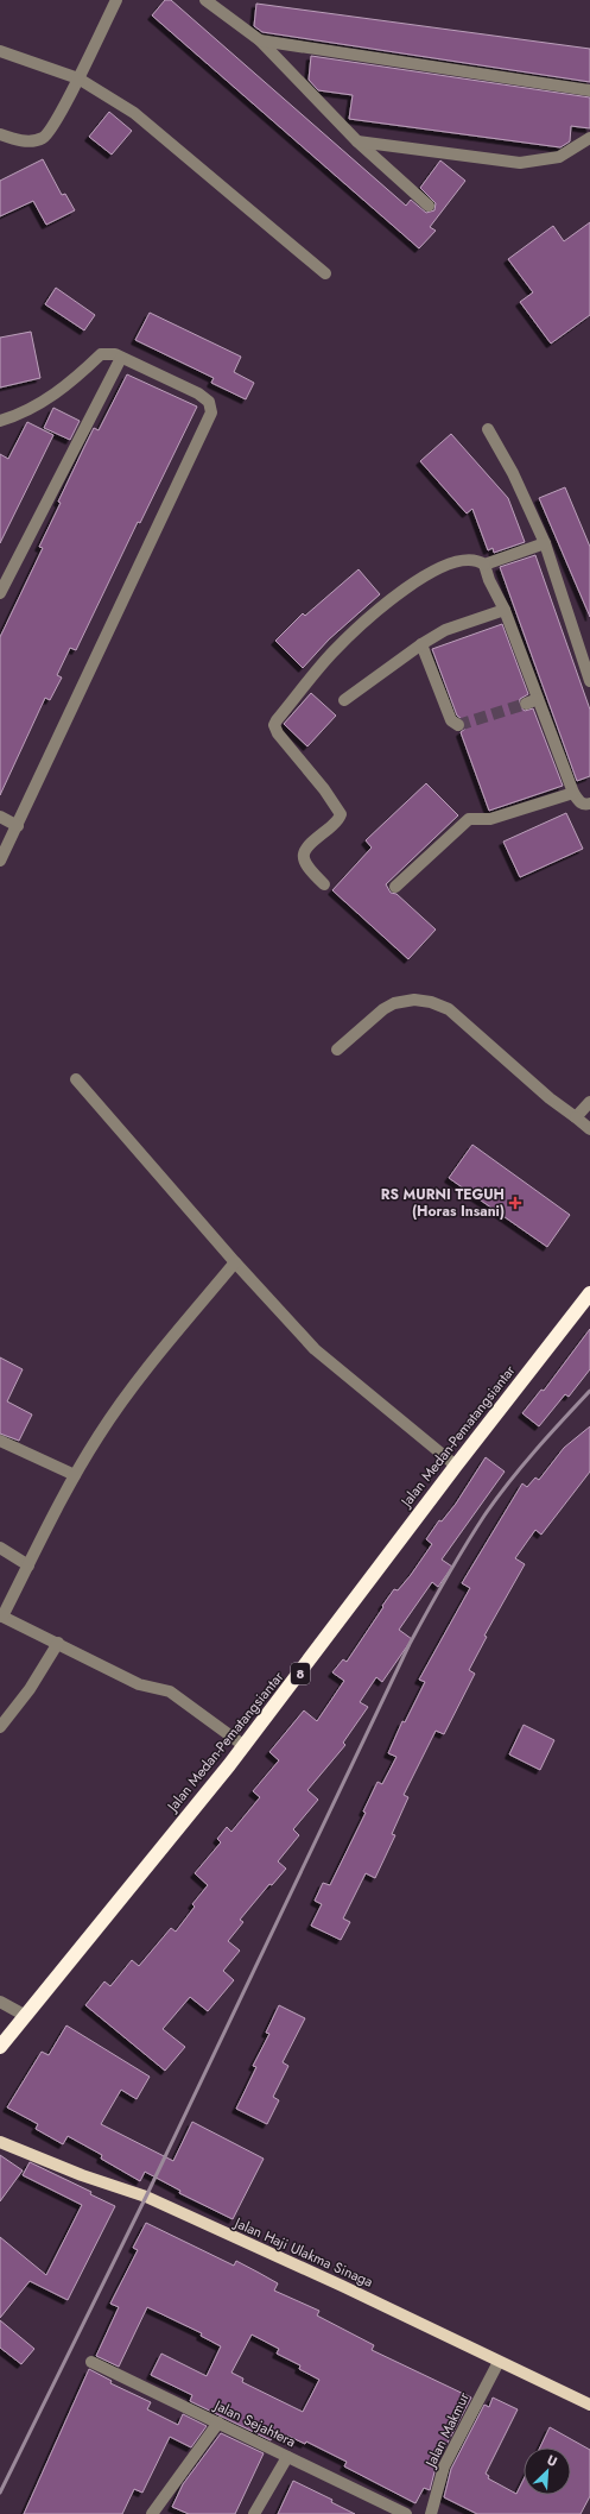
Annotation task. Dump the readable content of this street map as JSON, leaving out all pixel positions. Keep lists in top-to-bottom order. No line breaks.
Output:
{"streets":{"highway":["Jalan Medan-Pematangsiantar","8"],"main road":["Jalan Haji Ulakma Sinaga"],"street":["Jalan Sejahtera","Jalan Makmur"]},"crossings":[["Jalan Haji Ulakma Sinaga","Jalan Makmur"]],"places":{"health":["RS MURNI TEGUH (Horas Insani)"]},"north":"top right"}
